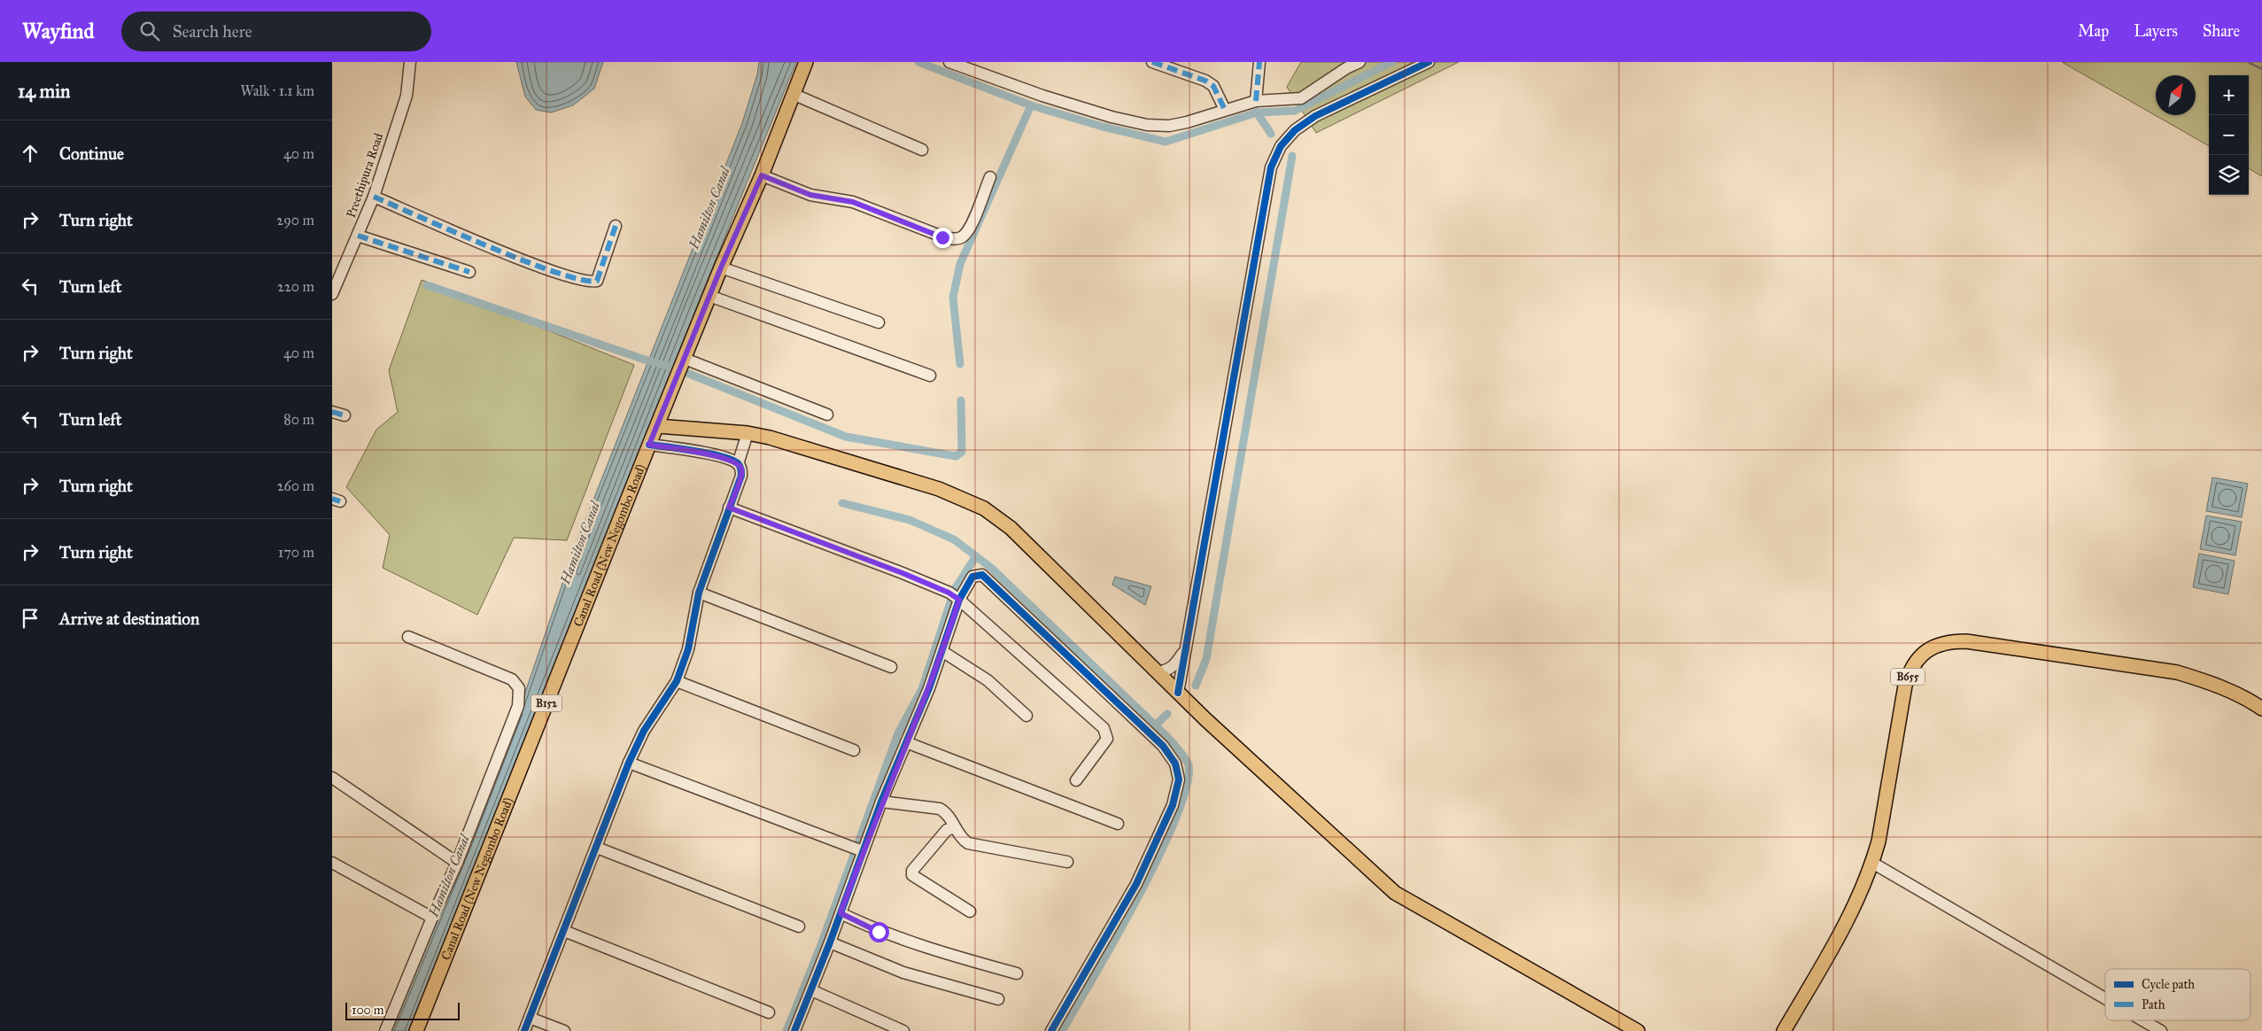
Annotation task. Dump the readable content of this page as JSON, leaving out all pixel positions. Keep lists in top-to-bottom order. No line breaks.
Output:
{"streets":{"main road":["Canal Road (New Negombo Road)","B655","B152"],"street":["Preethipura Road"]},"water":["Hamilton Canal"],"legend":["Cycle path","Path"],"scale_bar":"100 m","north":"top right","page":{"header":"Wayfind","search":"Search here","nav":["Map","Layers","Share"],"heading":["14 min","Walk · 1.1 km"],"map_buttons":["+","−"],"list":[["Continue","40 m"],["Turn right","290 m"],["Turn left","220 m"],["Turn right","40 m"],["Turn left","80 m"],["Turn right","260 m"],["Turn right","170 m"],"Arrive at destination"],"scale":"100 m"}}
